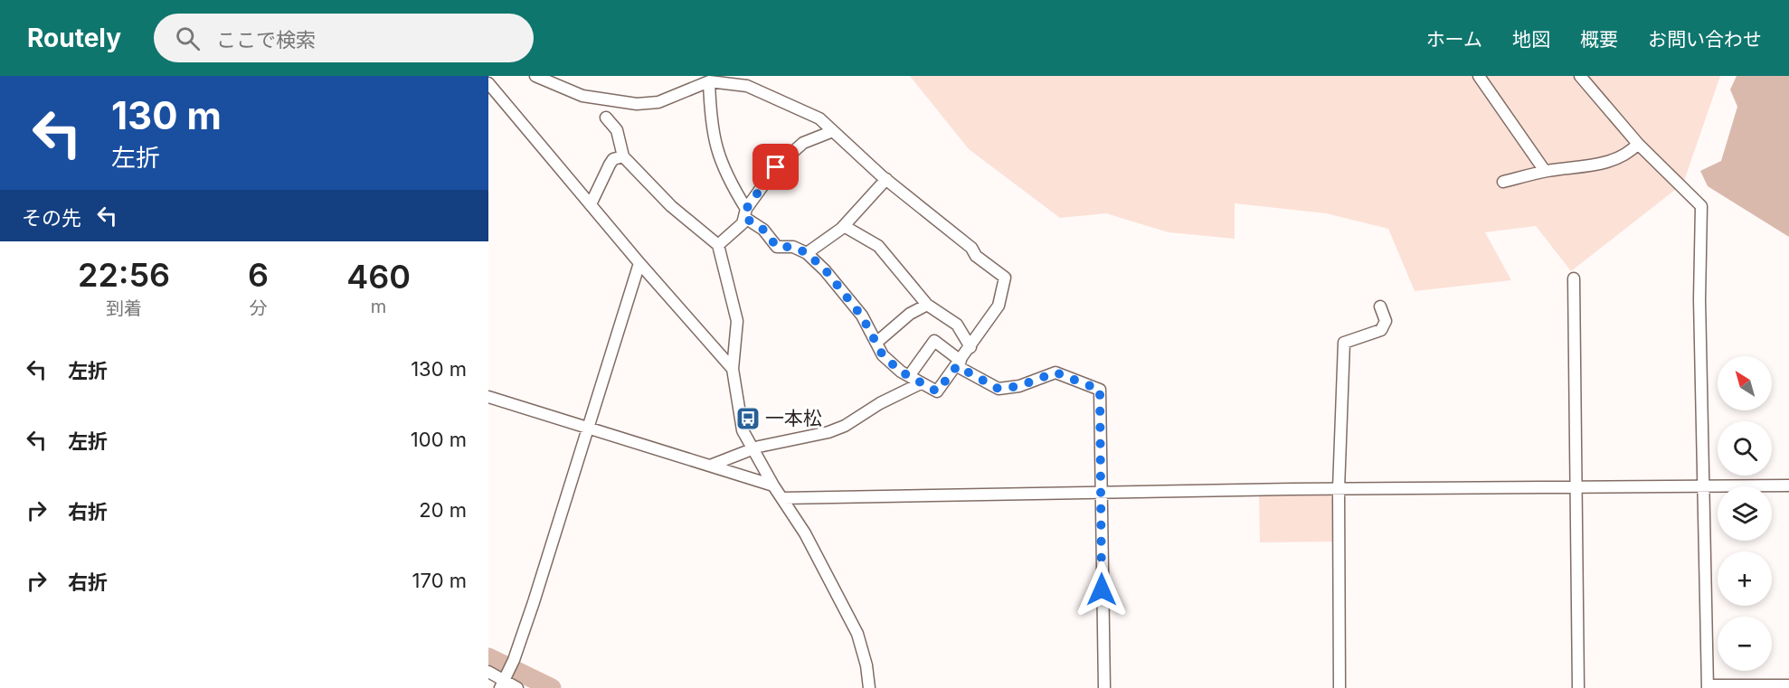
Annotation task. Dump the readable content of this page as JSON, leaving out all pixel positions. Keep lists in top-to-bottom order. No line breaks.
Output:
{"places":{"bus stop":["一本松"]},"north":"top left","page":{"header":"Routely","search":"ここで検索","nav":["ホーム","地図","概要","お問い合わせ"],"turn":["130 m","左折"],"then":"その先","eta":["22:56","到着","6","分","460","m"],"list":[{"name":"左折","value":"130 m"},{"name":"左折","value":"100 m"},{"name":"右折","value":"20 m"},{"name":"右折","value":"170 m"}],"map_buttons":["+","−"]}}
